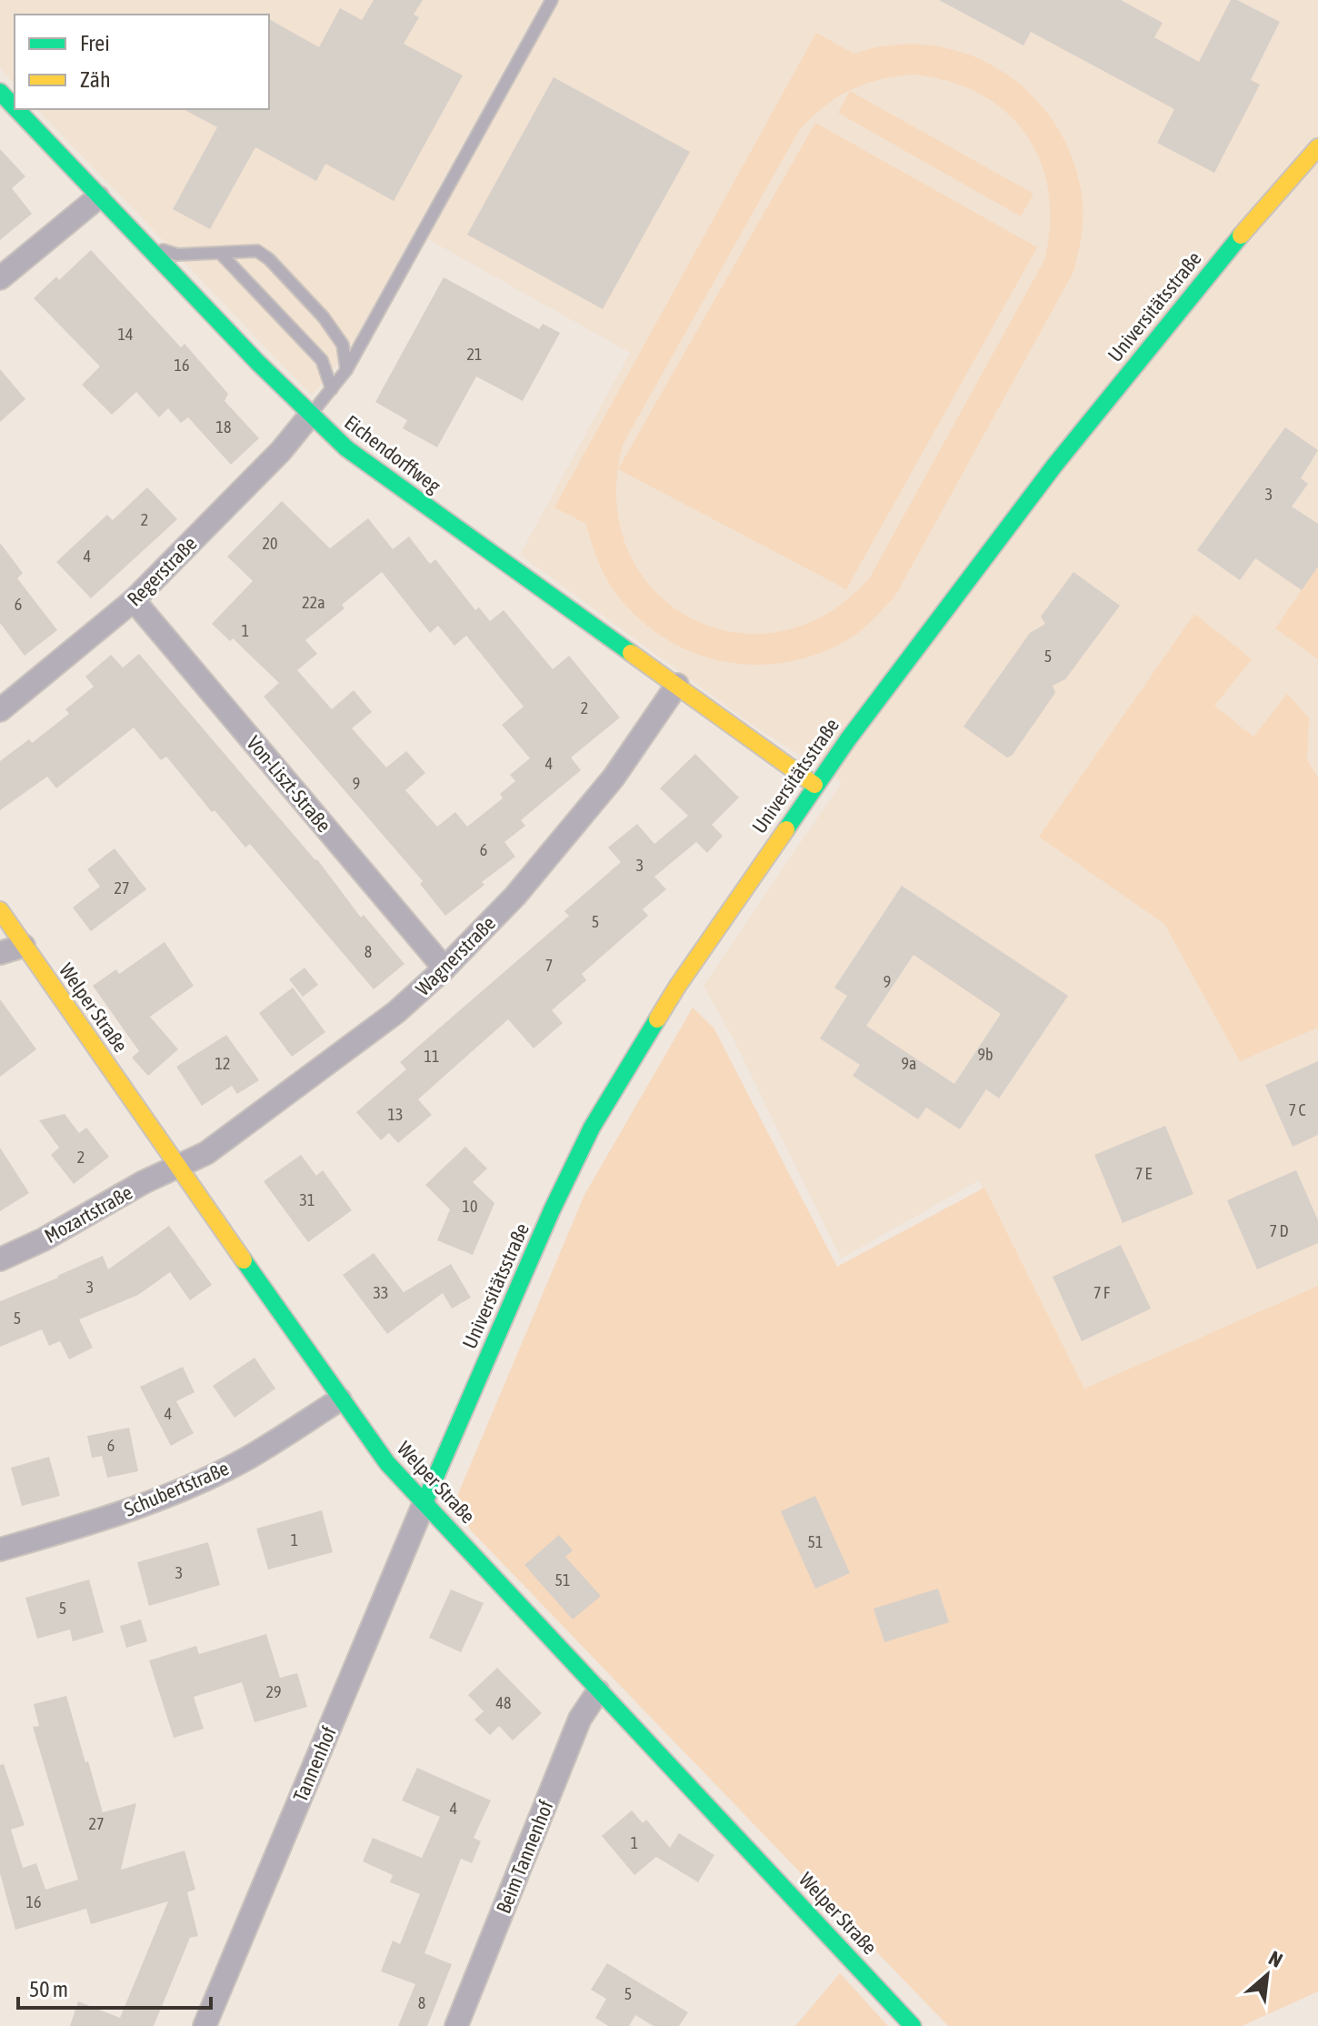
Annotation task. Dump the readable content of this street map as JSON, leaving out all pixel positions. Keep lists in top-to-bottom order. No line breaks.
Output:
{"streets":{"street":["Universitätsstraße","Eichendorffweg","Regerstraße","Von-Liszt-Straße","Wagnerstraße","Welper Straße","Mozartstraße","Schubertstraße","Tannenhof","Beim Tannenhof"]},"crossings":[["Universitätsstraße","Eichendorffweg"],["Universitätsstraße","Welper Straße"],["Universitätsstraße","Tannenhof"],["Eichendorffweg","Regerstraße"],["Eichendorffweg","Wagnerstraße"],["Regerstraße","Von-Liszt-Straße"],["Von-Liszt-Straße","Wagnerstraße"],["Wagnerstraße","Welper Straße"],["Wagnerstraße","Mozartstraße"],["Welper Straße","Mozartstraße"],["Welper Straße","Schubertstraße"],["Welper Straße","Tannenhof"],["Welper Straße","Beim Tannenhof"]],"house_numbers":["14","21","16","18","3","2","20","4","22a","6","1","5","2","4","9","6","3","27","5","8","7","9","9b","11","12","9a","7 C","13","2","7 E","31","10","7 D","3","33","7 F","5","4","6","1","51","3","51","5","29","48","4","27","1","16","5","8"],"legend":["Frei","Zäh"],"scale_bar":"50 m","north":"top right"}
